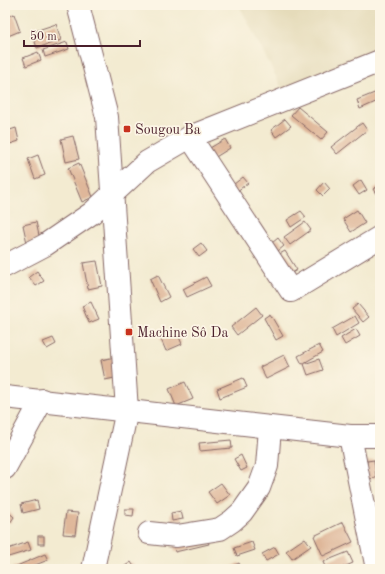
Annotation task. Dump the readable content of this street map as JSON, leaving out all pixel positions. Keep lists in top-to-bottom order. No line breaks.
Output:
{"places":{"transit":["Sougou Ba","Machine Sô Da"]},"scale_bar":"50 m"}
